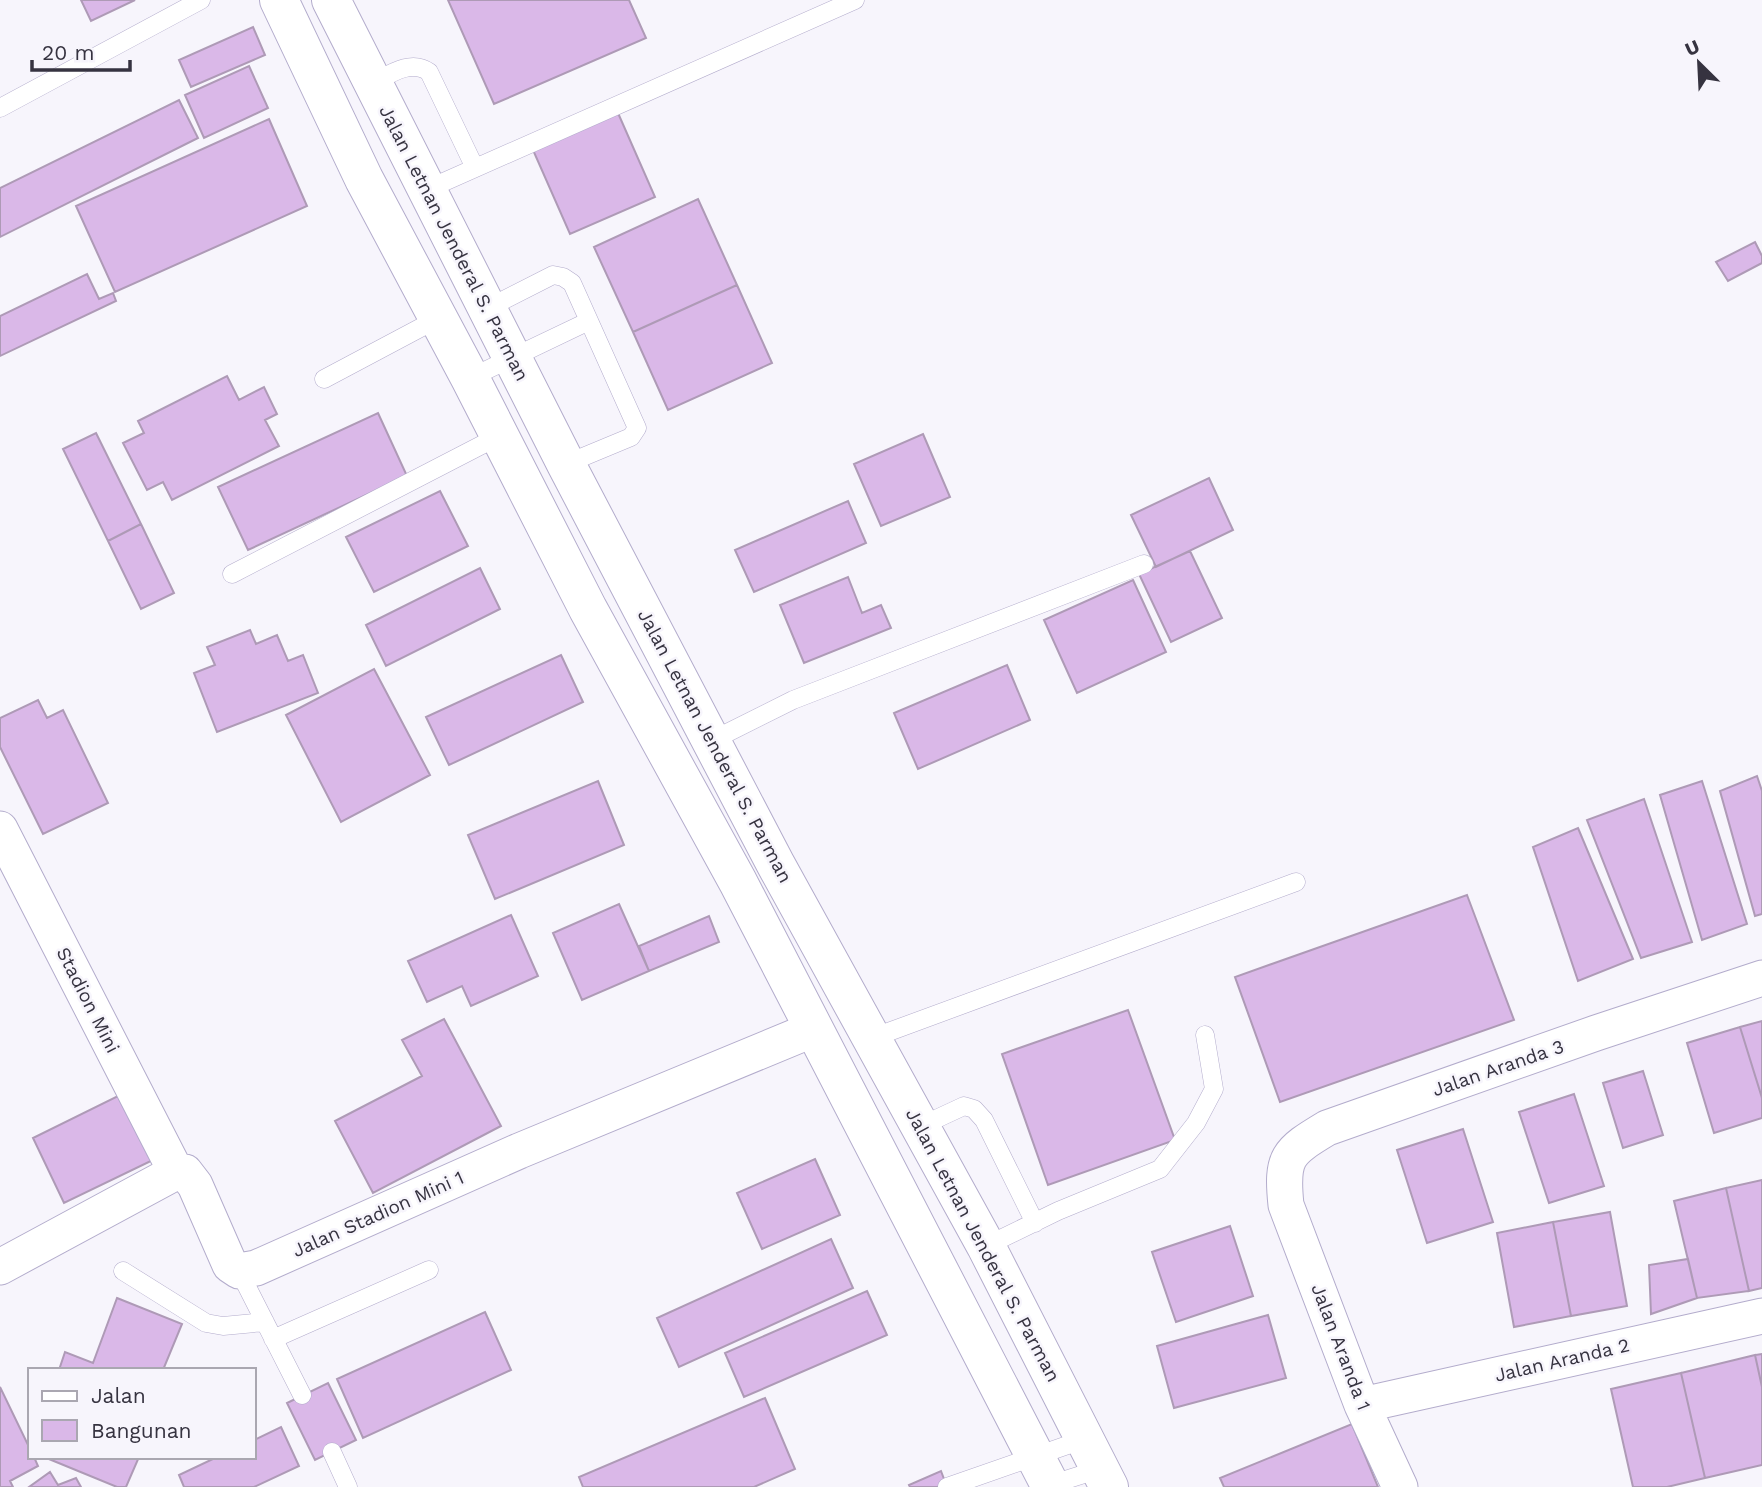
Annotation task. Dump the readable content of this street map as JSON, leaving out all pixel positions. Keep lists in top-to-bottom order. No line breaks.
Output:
{"streets":{"street":["Jalan Letnan Jenderal S. Parman","Stadion Mini","Jalan Aranda 3","Jalan Stadion Mini 1","Jalan Aranda 1","Jalan Aranda 2"]},"crossings":[["Jalan Aranda 3","Jalan Aranda 1"],["Jalan Aranda 1","Jalan Aranda 2"]],"legend":["Jalan","Bangunan"],"scale_bar":"20 m","north":"top left"}
